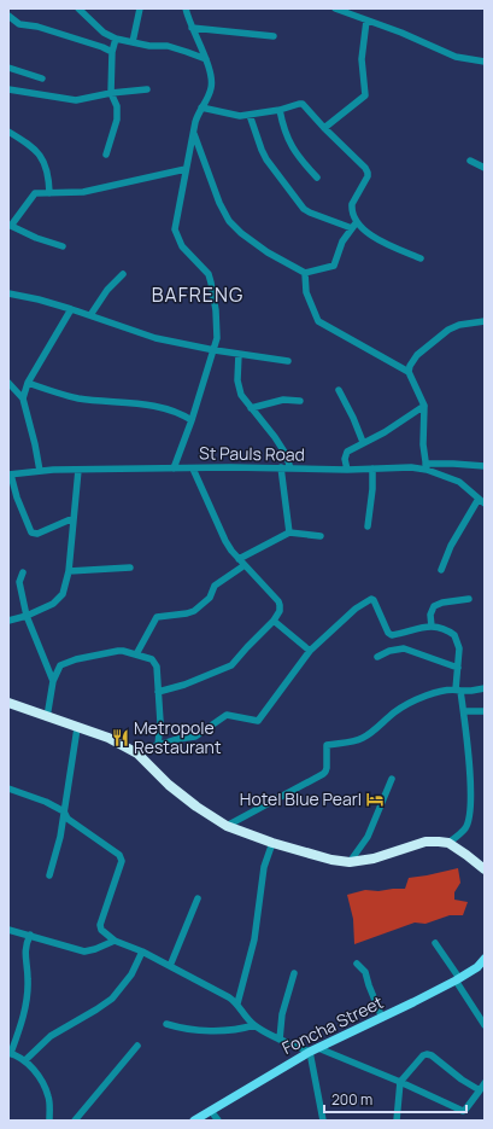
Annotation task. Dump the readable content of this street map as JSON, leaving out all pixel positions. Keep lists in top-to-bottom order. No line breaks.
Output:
{"streets":{"main road":["Foncha Street"],"street":["St Pauls Road"]},"districts":["BAFRENG"],"places":{"restaurant":["Metropole Restaurant"],"hotel":["Hotel Blue Pearl"]},"scale_bar":"200 m"}
